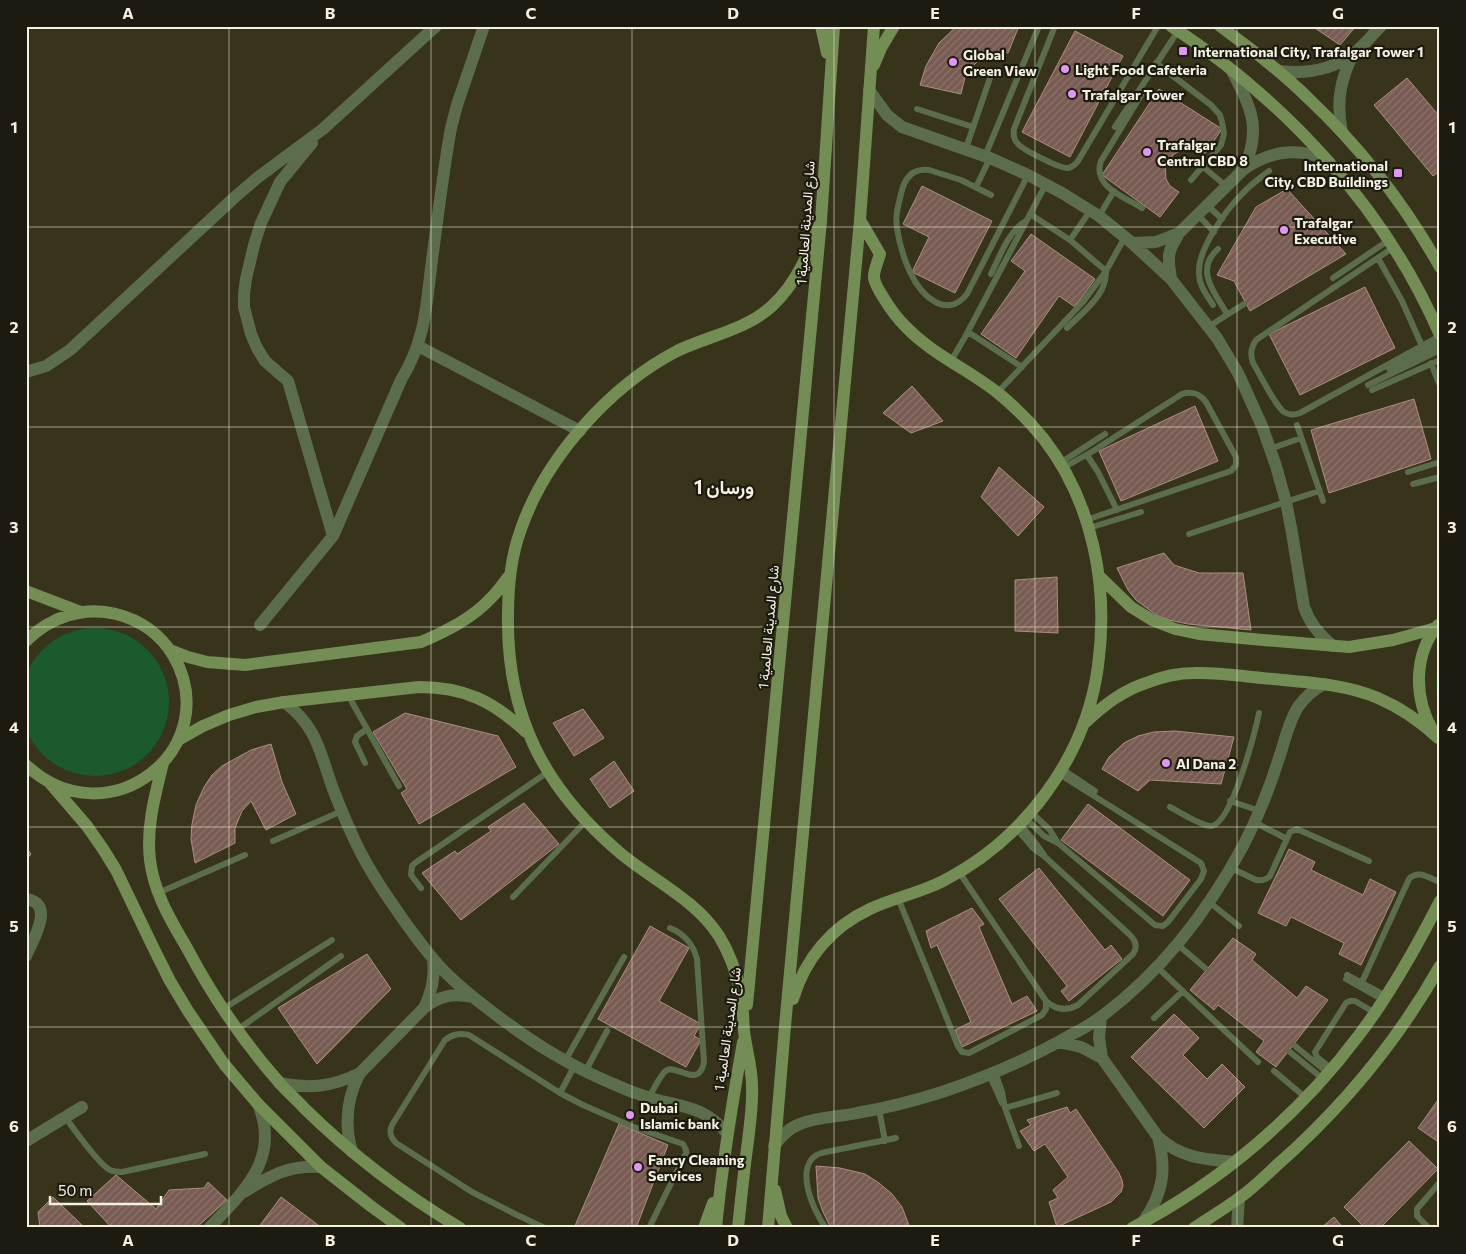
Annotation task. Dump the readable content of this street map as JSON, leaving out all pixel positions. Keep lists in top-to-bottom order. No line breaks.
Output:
{"streets":{"street":["شارع المدينة العالمية 1"]},"districts":["ورسان 1"],"places":{"transit":["International City, Trafalgar Tower 1","International City, CBD Buildings"],"other":["Global Green View","Light Food Cafeteria","Trafalgar Tower","Trafalgar Central CBD 8","Trafalgar Executive","Al Dana 2","Dubai Islamic bank","Fancy Cleaning Services"]},"scale_bar":"50 m","grid":{"columns":["A","B","C","D","E","F","G"],"rows":["1","2","3","4","5","6"]}}
